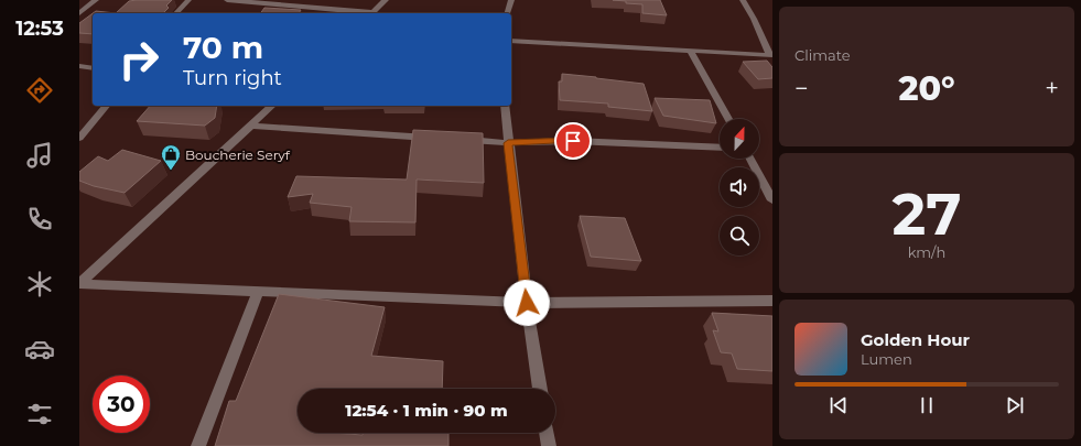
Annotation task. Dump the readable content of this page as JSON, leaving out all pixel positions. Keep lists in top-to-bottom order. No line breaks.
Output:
{"places":{"shop":["Boucherie Seryf"]},"north":"top","page":{"tabs":"12:53","tile":["Climate",["27","km/h"]],"turn":["70 m","Turn right"],"heat":["−","20°","+"],"song":["Golden Hour","Lumen"],"limit":"30","trip":"12:54 · 1 min · 90 m"}}
